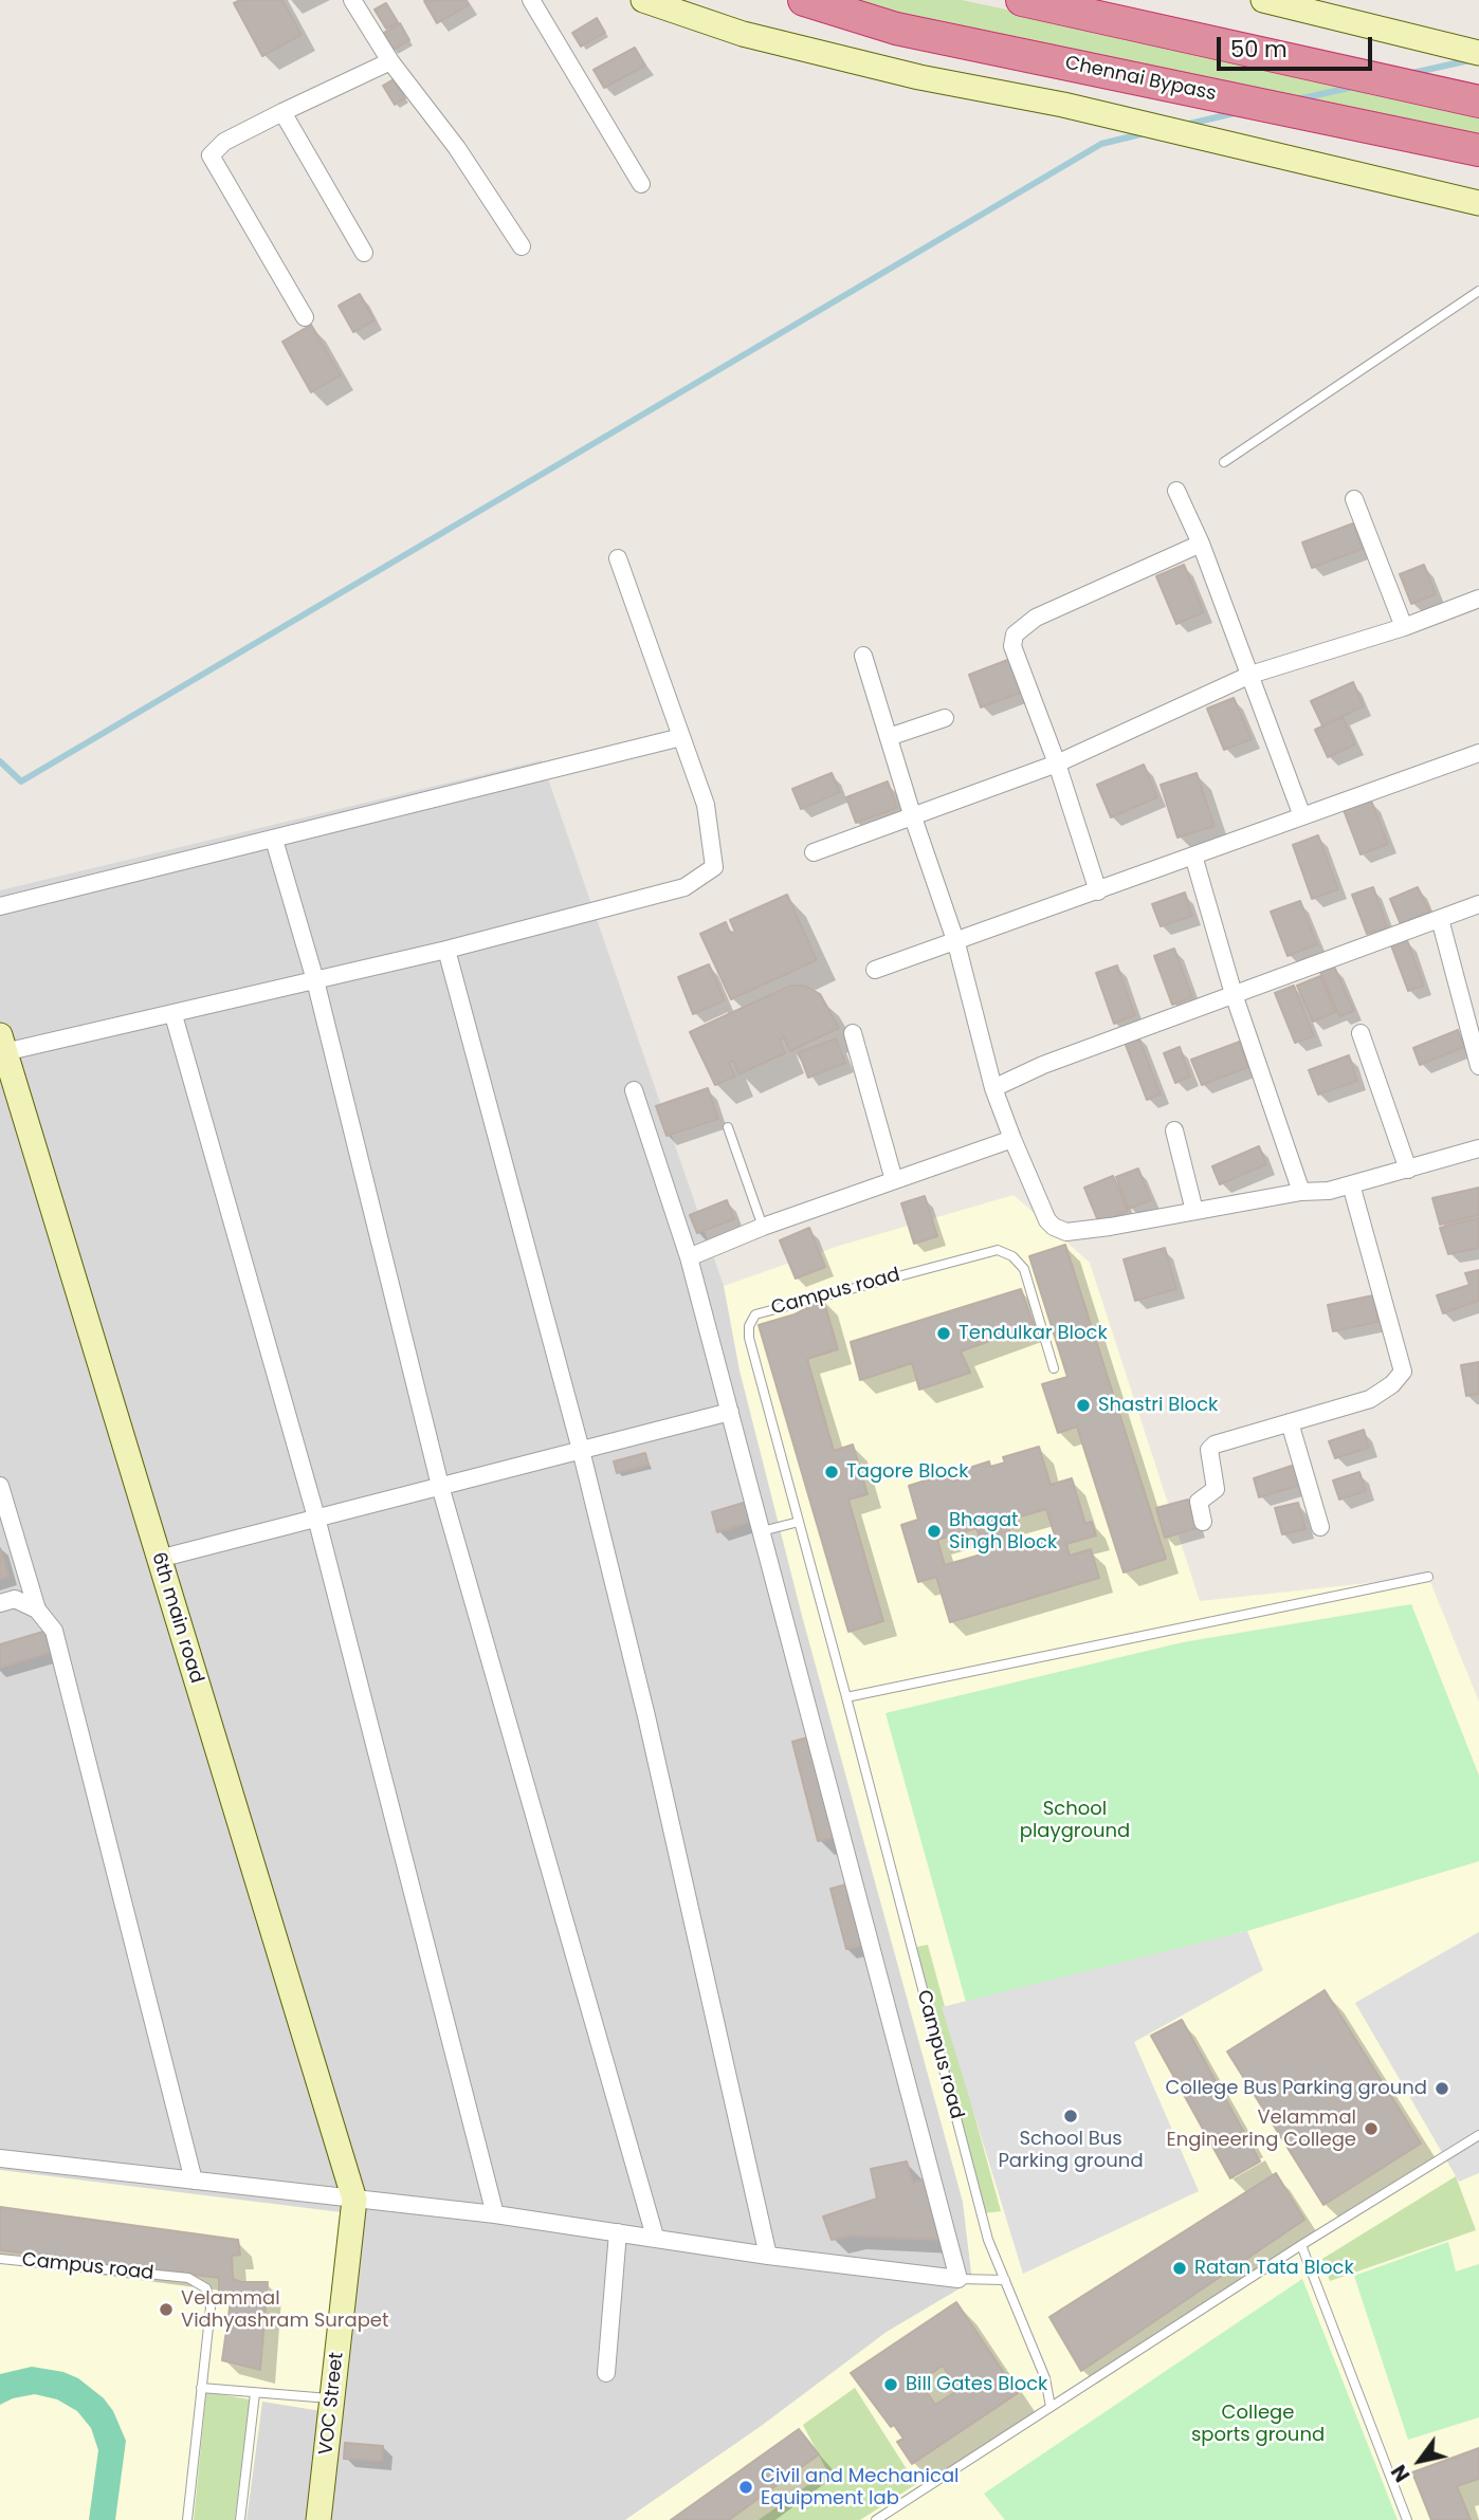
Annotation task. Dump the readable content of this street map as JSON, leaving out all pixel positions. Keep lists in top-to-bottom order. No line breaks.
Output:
{"streets":{"highway":["Chennai Bypass"],"street":["6th main road","VOC Street"],"lane":["Campus road"]},"crossings":[["6th main road","VOC Street"]],"parks":["School playground","College sports ground"],"places":["Tendulkar Block","Shastri Block","Tagore Block","Bhagat Singh Block","College Bus Parking ground","School Bus Parking ground","Velammal Engineering College","Ratan Tata Block","Velammal Vidhyashram Surapet","Bill Gates Block","Civil and Mechanical Equipment lab"],"scale_bar":"50 m","north":"bottom left"}
